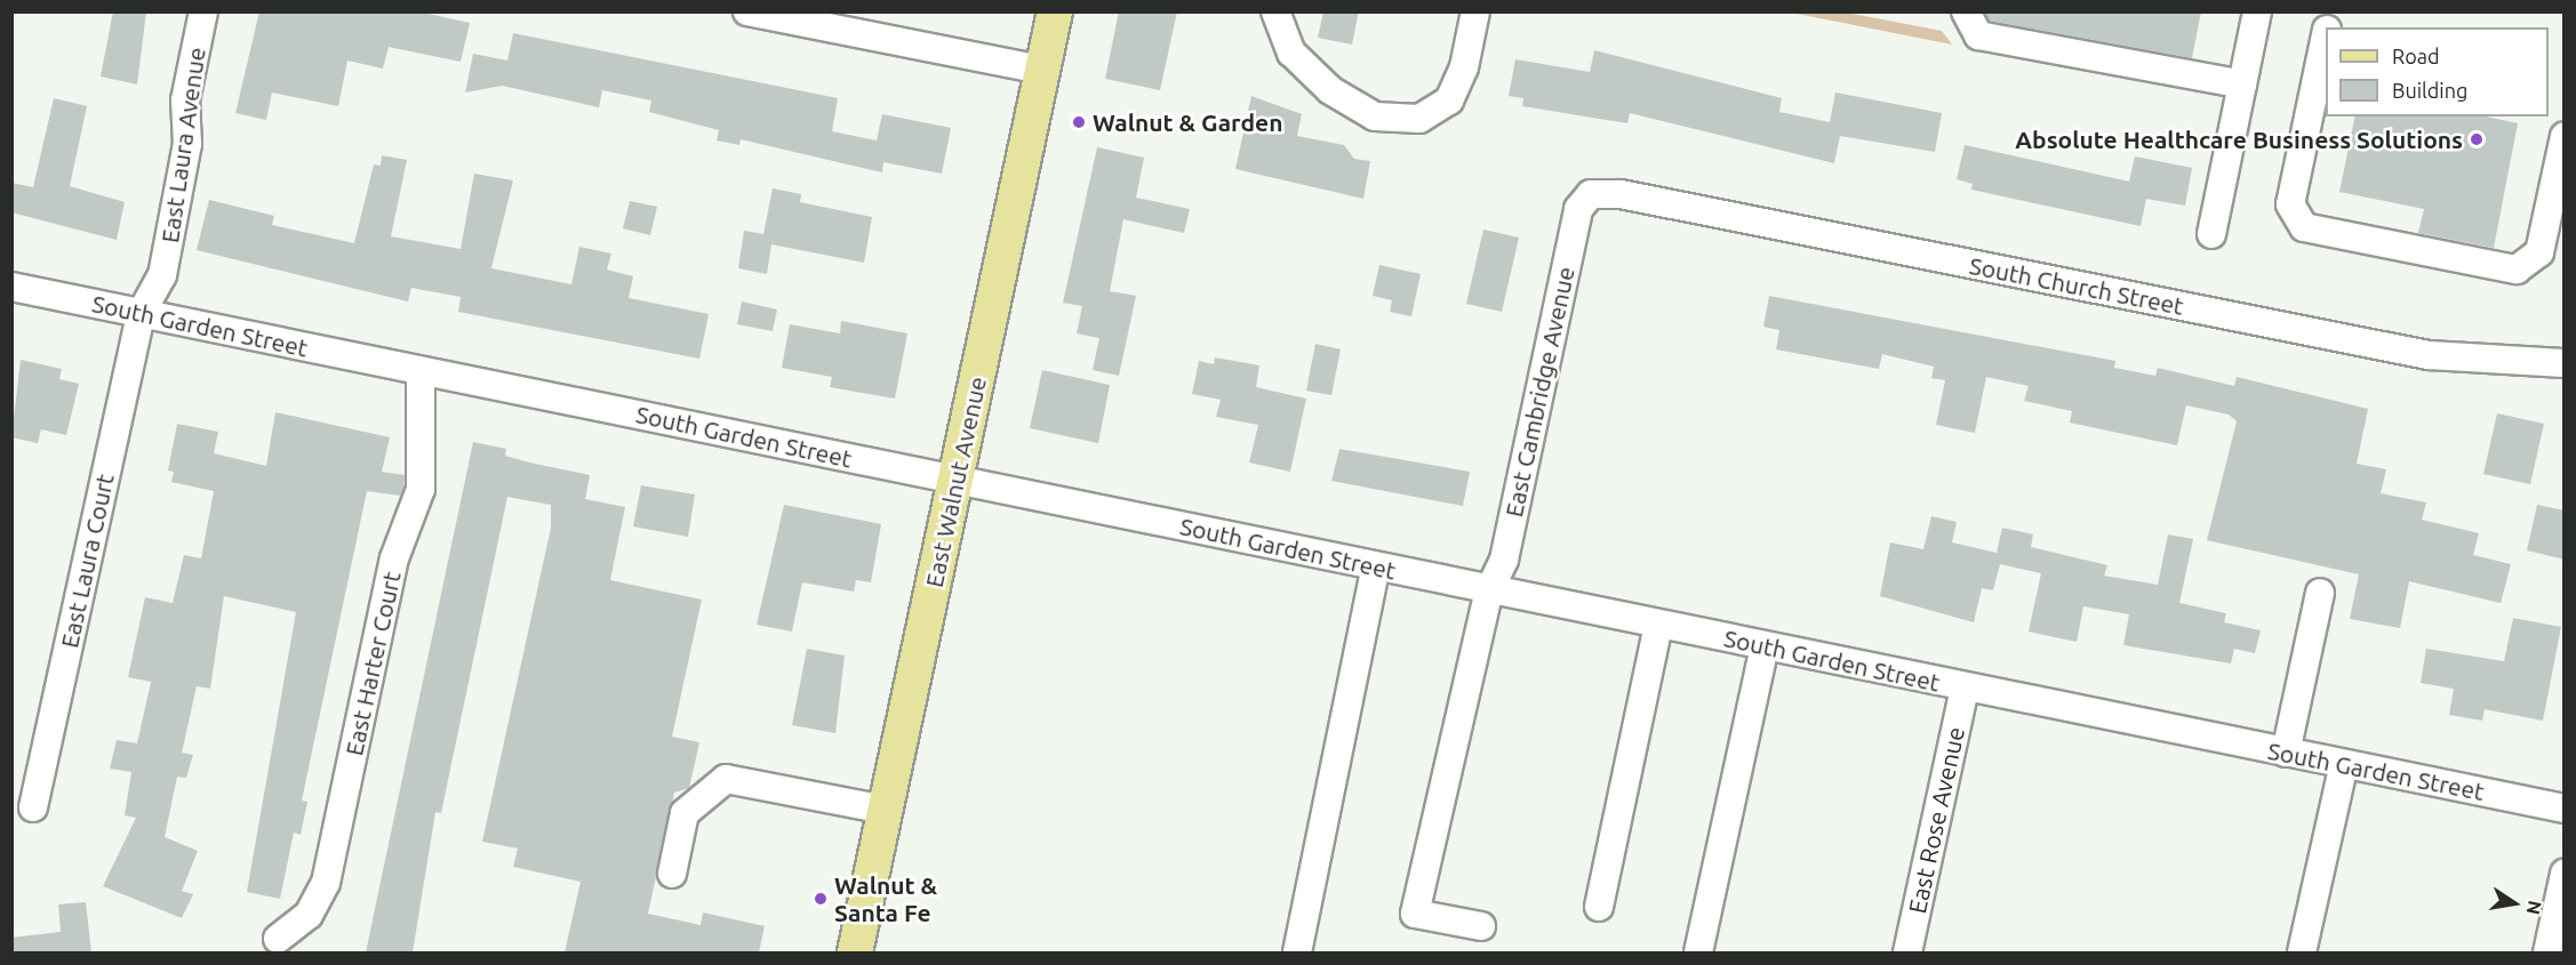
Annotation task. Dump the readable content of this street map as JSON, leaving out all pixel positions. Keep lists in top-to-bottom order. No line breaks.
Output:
{"streets":{"main road":["East Walnut Avenue"],"street":["East Laura Avenue","South Church Street","South Garden Street","East Cambridge Avenue","East Laura Court","East Harter Court","East Rose Avenue"]},"crossings":[["East Laura Avenue","South Garden Street"],["East Laura Avenue","East Laura Court"],["South Church Street","East Cambridge Avenue"],["South Garden Street","East Cambridge Avenue"],["South Garden Street","East Walnut Avenue"],["South Garden Street","East Laura Court"],["South Garden Street","East Harter Court"],["South Garden Street","East Rose Avenue"]],"places":["Walnut & Garden","Absolute Healthcare Business Solutions","Walnut & Santa Fe"],"legend":["Road","Building"],"north":"right"}
